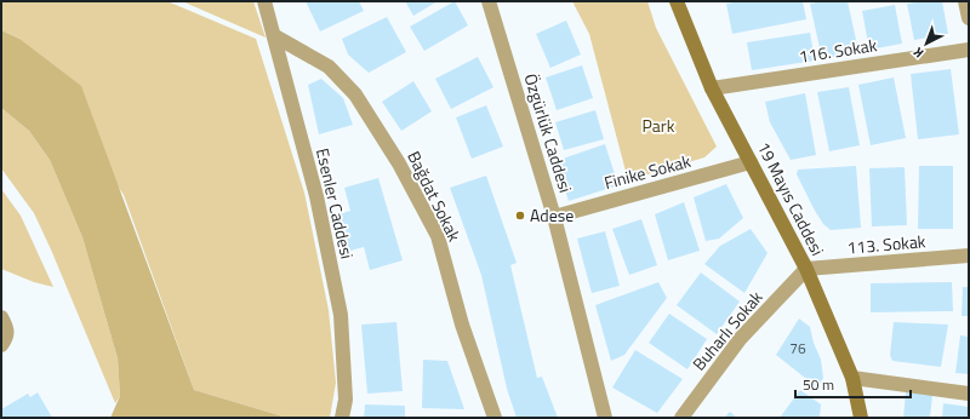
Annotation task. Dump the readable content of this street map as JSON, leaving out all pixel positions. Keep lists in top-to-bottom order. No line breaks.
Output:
{"streets":{"main road":["19 Mayıs Caddesi"],"street":["116. Sokak","Özgürlük Caddesi","Finike Sokak","Bağdat Sokak","Esenler Caddesi","113. Sokak","Buharlı Sokak"]},"crossings":[["116. Sokak","19 Mayıs Caddesi"],["Özgürlük Caddesi","Finike Sokak"],["Finike Sokak","19 Mayıs Caddesi"],["Bağdat Sokak","Esenler Caddesi"],["19 Mayıs Caddesi","113. Sokak"],["19 Mayıs Caddesi","Buharlı Sokak"],["113. Sokak","Buharlı Sokak"]],"parks":["Park"],"places":["Adese"],"house_numbers":["76"],"scale_bar":"50 m","north":"bottom left"}
